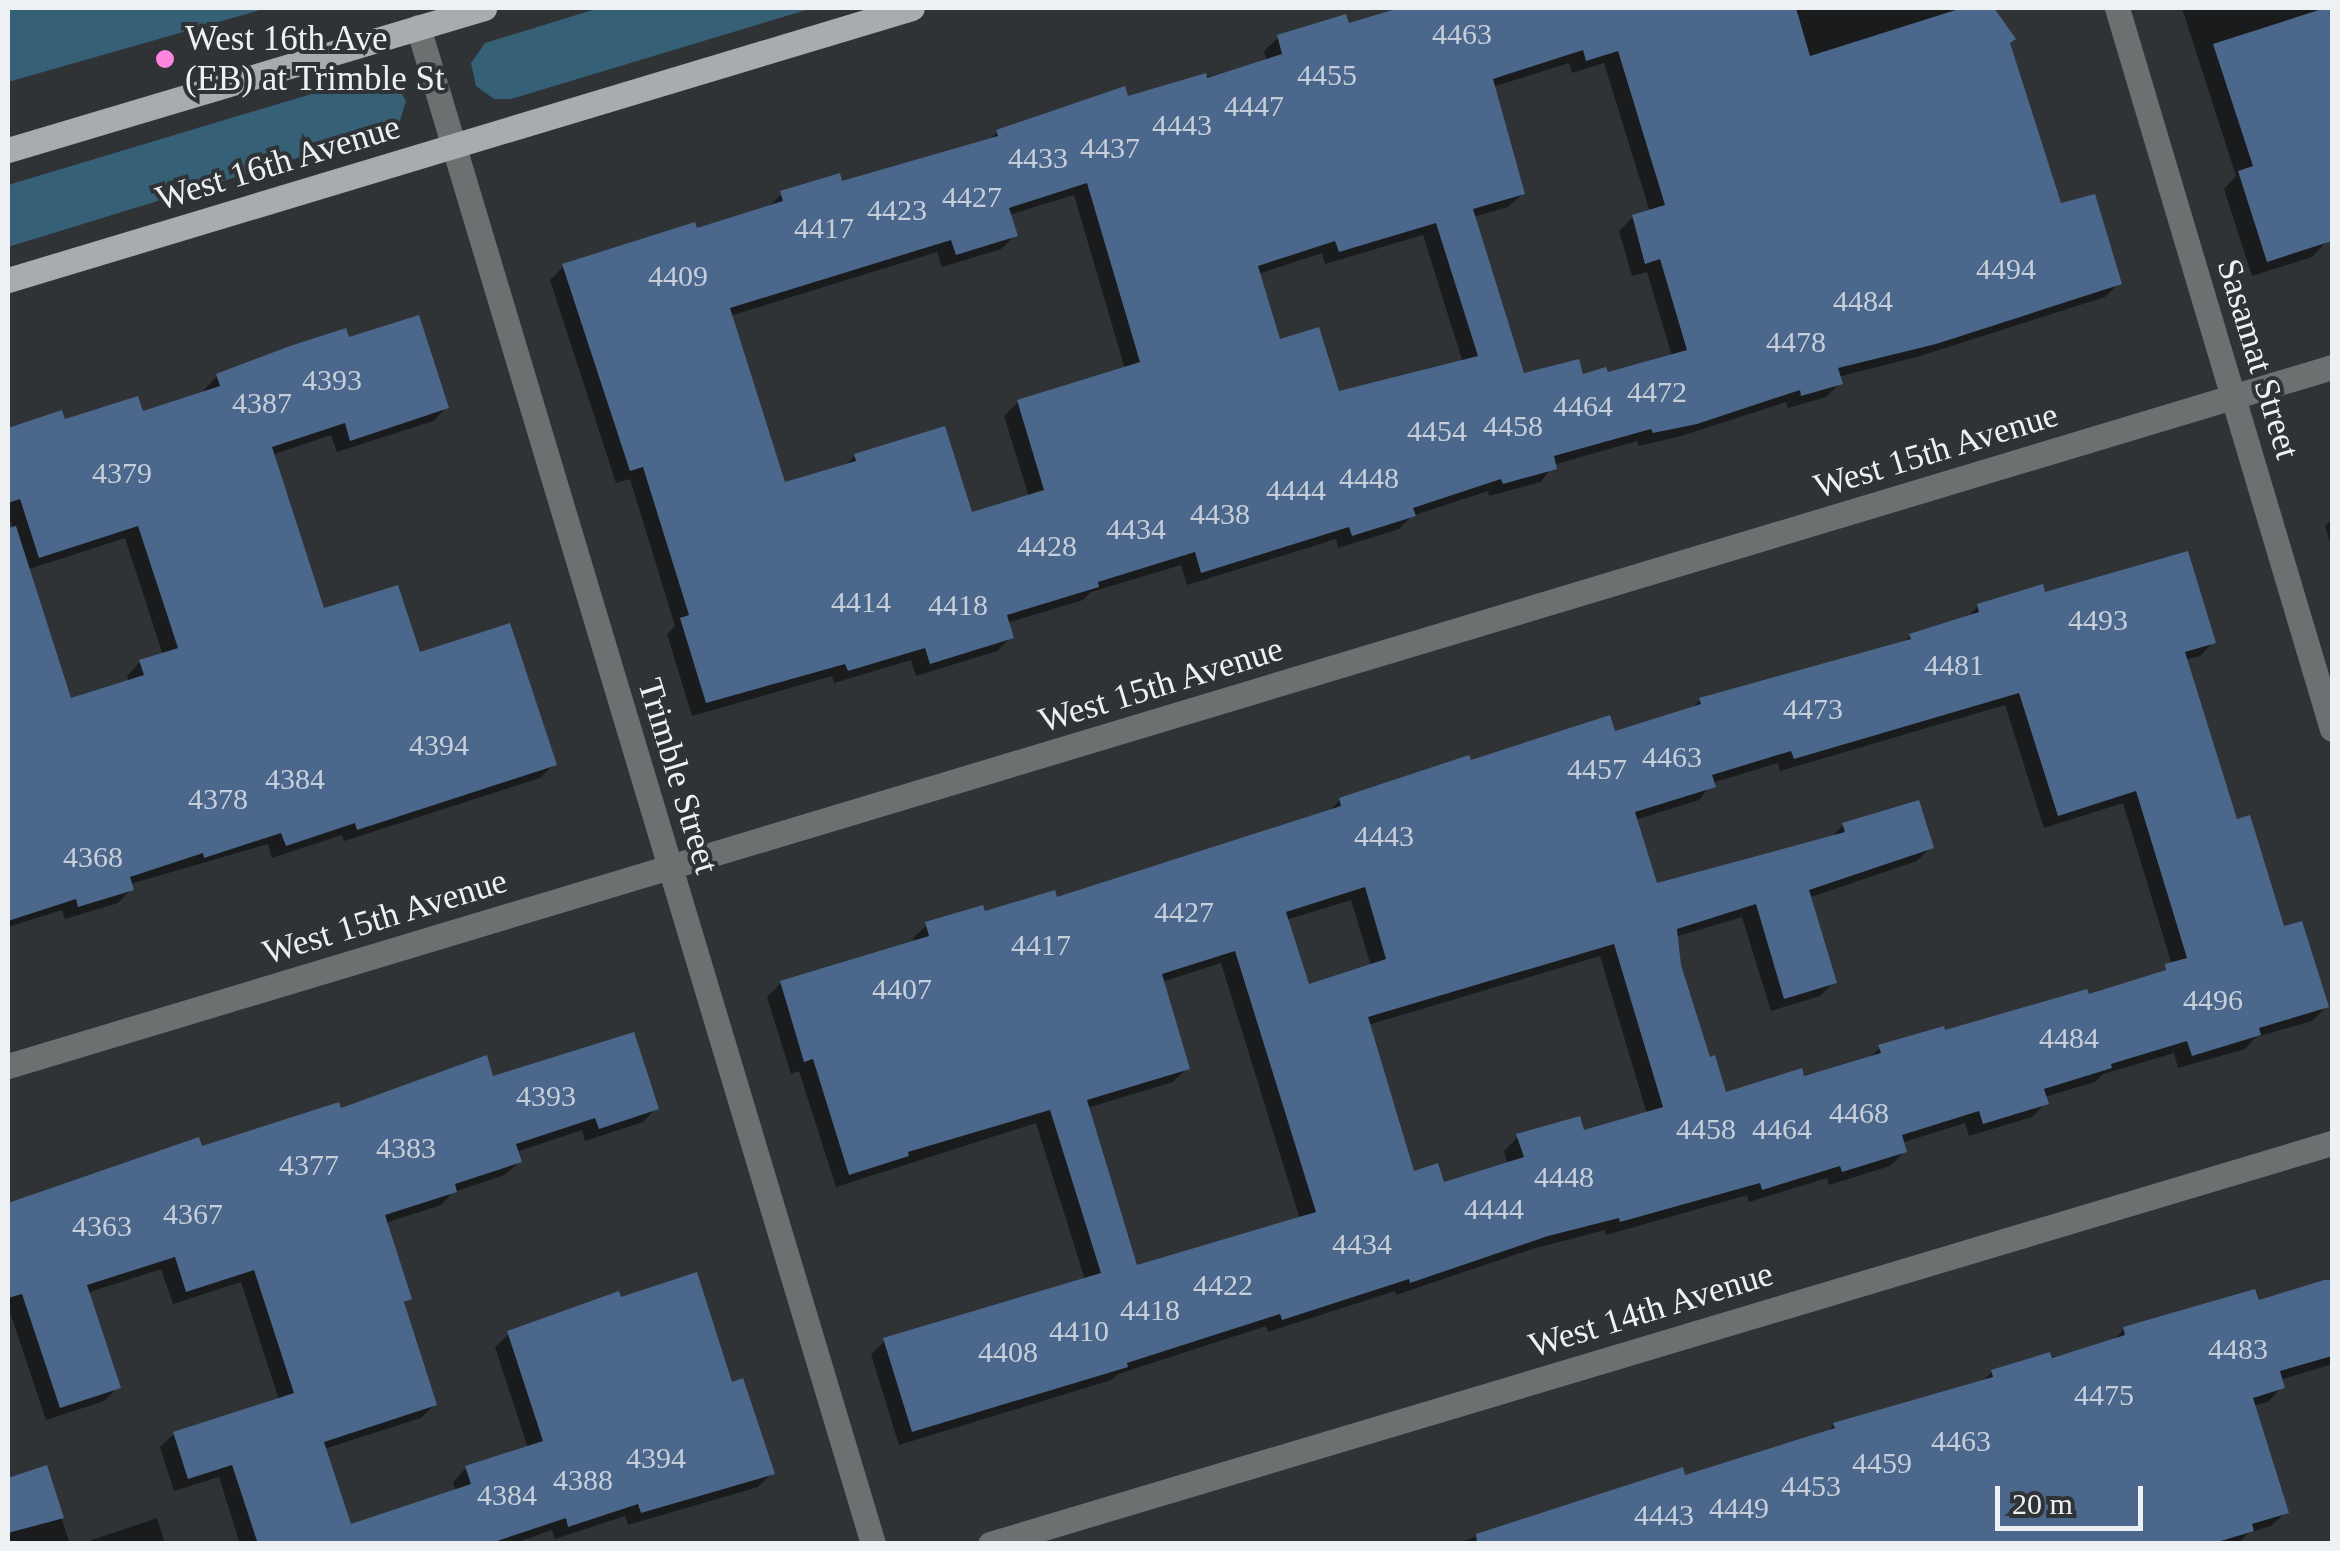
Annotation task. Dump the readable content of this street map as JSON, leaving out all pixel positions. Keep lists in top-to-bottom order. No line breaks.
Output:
{"streets":{"main road":["West 16th Avenue"],"street":["Sasamat Street","West 15th Avenue","Trimble Street","West 14th Avenue"]},"crossings":[["West 16th Avenue","Trimble Street"],["Sasamat Street","West 15th Avenue"],["West 15th Avenue","Trimble Street"]],"places":["West 16th Ave (EB) at Trimble St"],"house_numbers":["4463","4455","4447","4443","4437","4433","4427","4423","4417","4494","4409","4484","4478","4393","4472","4387","4464","4458","4454","4379","4448","4444","4438","4434","4428","4414","4418","4493","4481","4473","4394","4463","4457","4384","4378","4443","4368","4427","4417","4407","4496","4484","4393","4468","4458","4464","4383","4377","4448","4444","4367","4363","4434","4422","4418","4410","4483","4408","4475","4463","4394","4459","4388","4453","4384","4449","4443"],"scale_bar":"20 m"}
